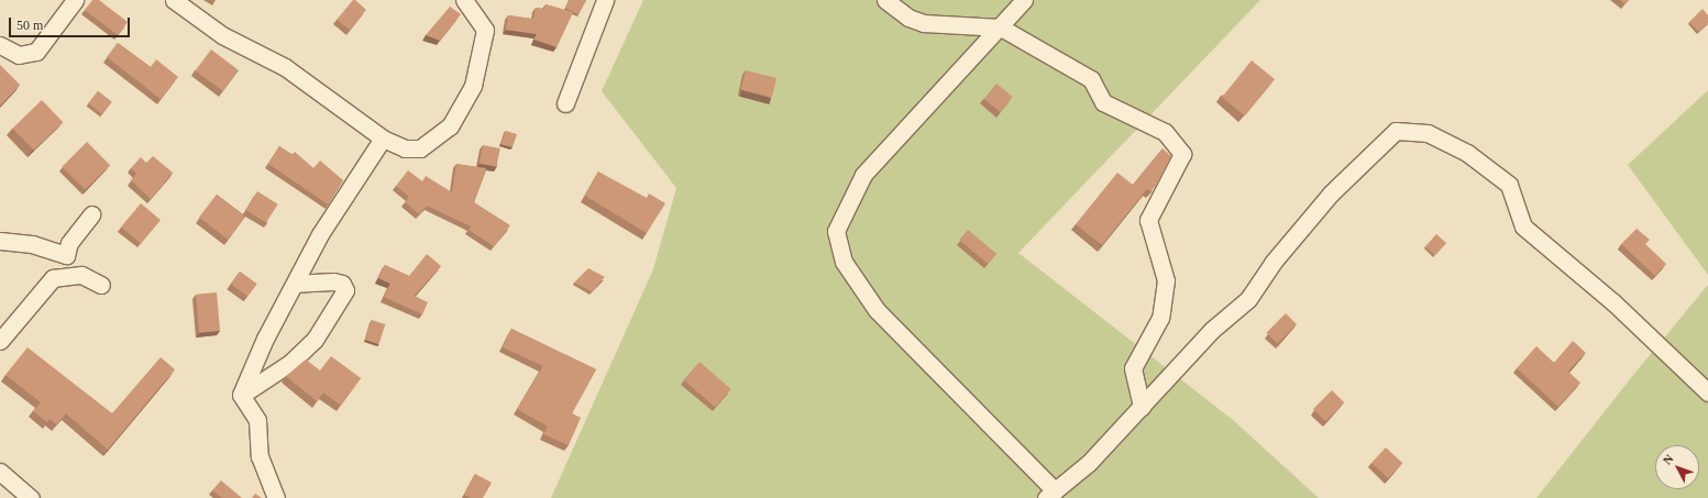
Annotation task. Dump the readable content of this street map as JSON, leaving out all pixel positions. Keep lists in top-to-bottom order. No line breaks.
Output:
{"scale_bar":"50 m","north":"top left"}
